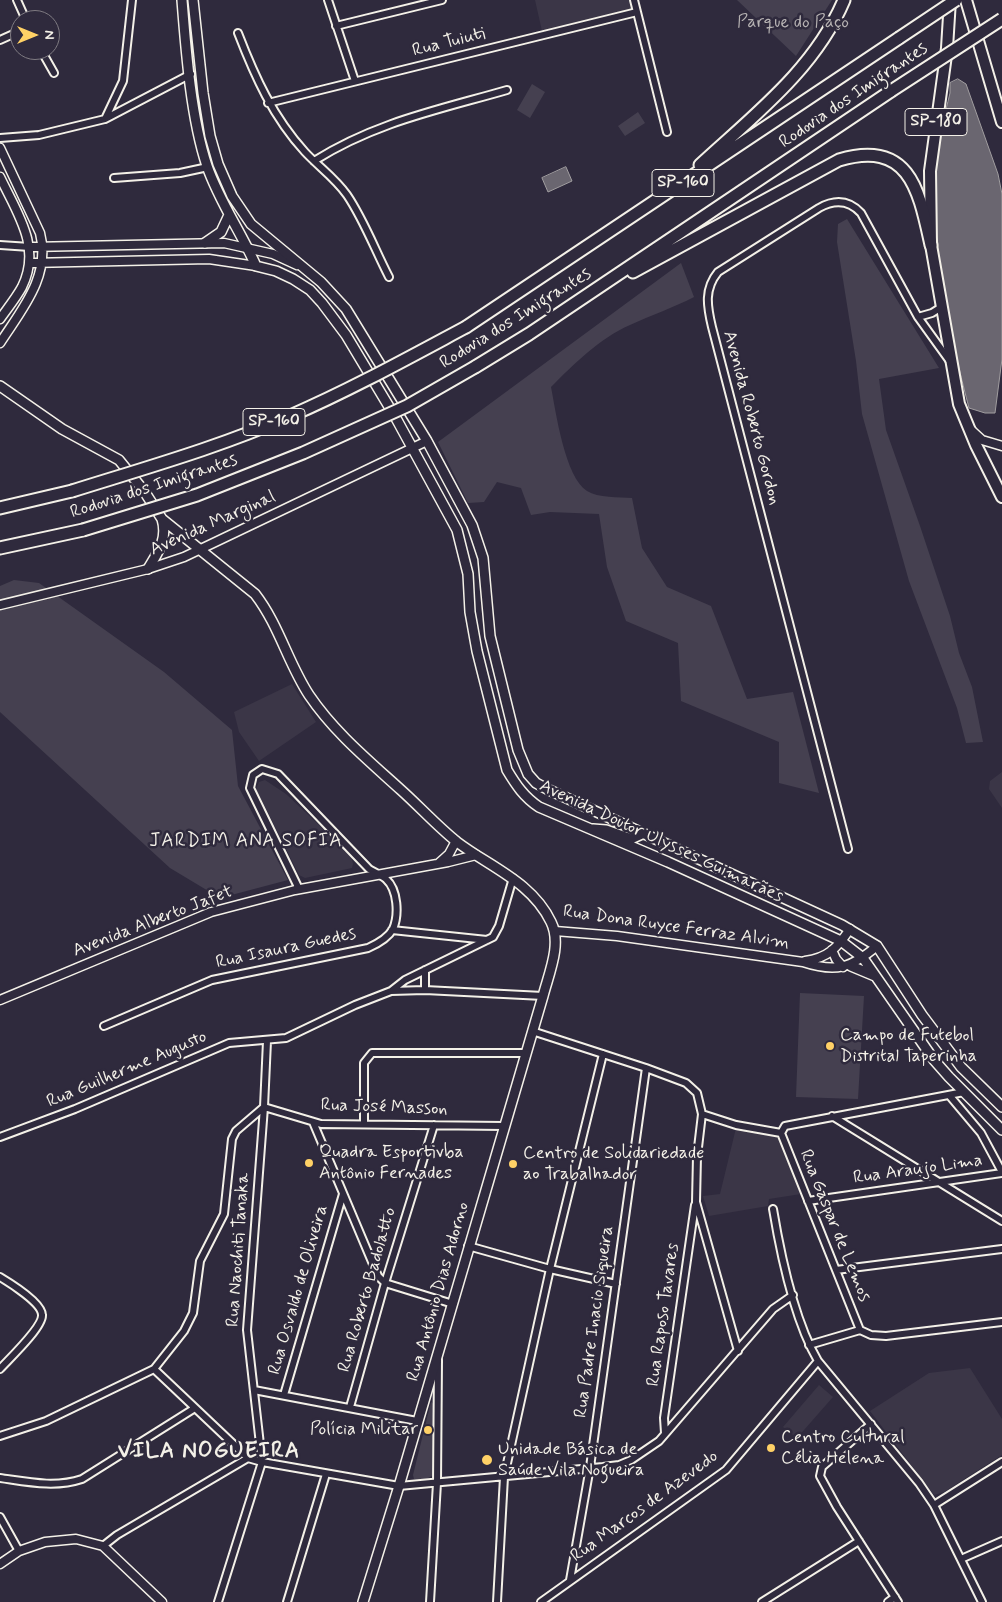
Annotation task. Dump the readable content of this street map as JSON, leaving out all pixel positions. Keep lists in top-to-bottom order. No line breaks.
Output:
{"streets":{"highway":["Rodovia dos Imigrantes","SP-180","SP-160"],"main road":["Avenida Doutor Ulysses Guimarães","Rua Dona Ruyce Ferraz Alvim","Rua Antônio Dias Adorno"],"street":["Rua Tuiuti","Avenida Roberto Gordon","Avenida Marginal","Avenida Alberto Jafet","Rua Isaura Guedes","Rua Guilherme Augusto","Rua José Masson","Rua Araujo Lima","Rua Gaspar de Lemos","Rua Naochiti Tanaka","Rua Osvaldo de Oliveira","Rua Roberto Badolatto","Rua Raposo Tavares","Rua Padre Inacio Siqueira","Rua Marcos de Azevedo"]},"crossings":[["SP-180","Avenida Roberto Gordon"],["Avenida Marginal","Avenida Doutor Ulysses Guimarães"],["Avenida Marginal","Rua Dona Ruyce Ferraz Alvim"],["Avenida Doutor Ulysses Guimarães","Rua Dona Ruyce Ferraz Alvim"],["Avenida Alberto Jafet","Rua Dona Ruyce Ferraz Alvim"],["Rua Dona Ruyce Ferraz Alvim","Rua Antônio Dias Adorno"],["Rua Guilherme Augusto","Rua Naochiti Tanaka"],["Rua José Masson","Rua Naochiti Tanaka"],["Rua José Masson","Rua Roberto Badolatto"],["Rua José Masson","Rua Antônio Dias Adorno"],["Rua Araujo Lima","Rua Gaspar de Lemos"],["Rua Padre Inacio Siqueira","Rua Marcos de Azevedo"]],"districts":["JARDIM ANA SOFIA","VILA NOGUEIRA"],"parks":["Parque do Paço"],"places":["Campo de Futebol Distrital Taperinha","Quadra Esportivba Antônio Fernades","Centro de Solidariedade ao Trabalhador","Polícia Militar","Centro Cultural Célia Helena","Unidade Básica de Saúde Vila Nogueira"],"north":"right"}
